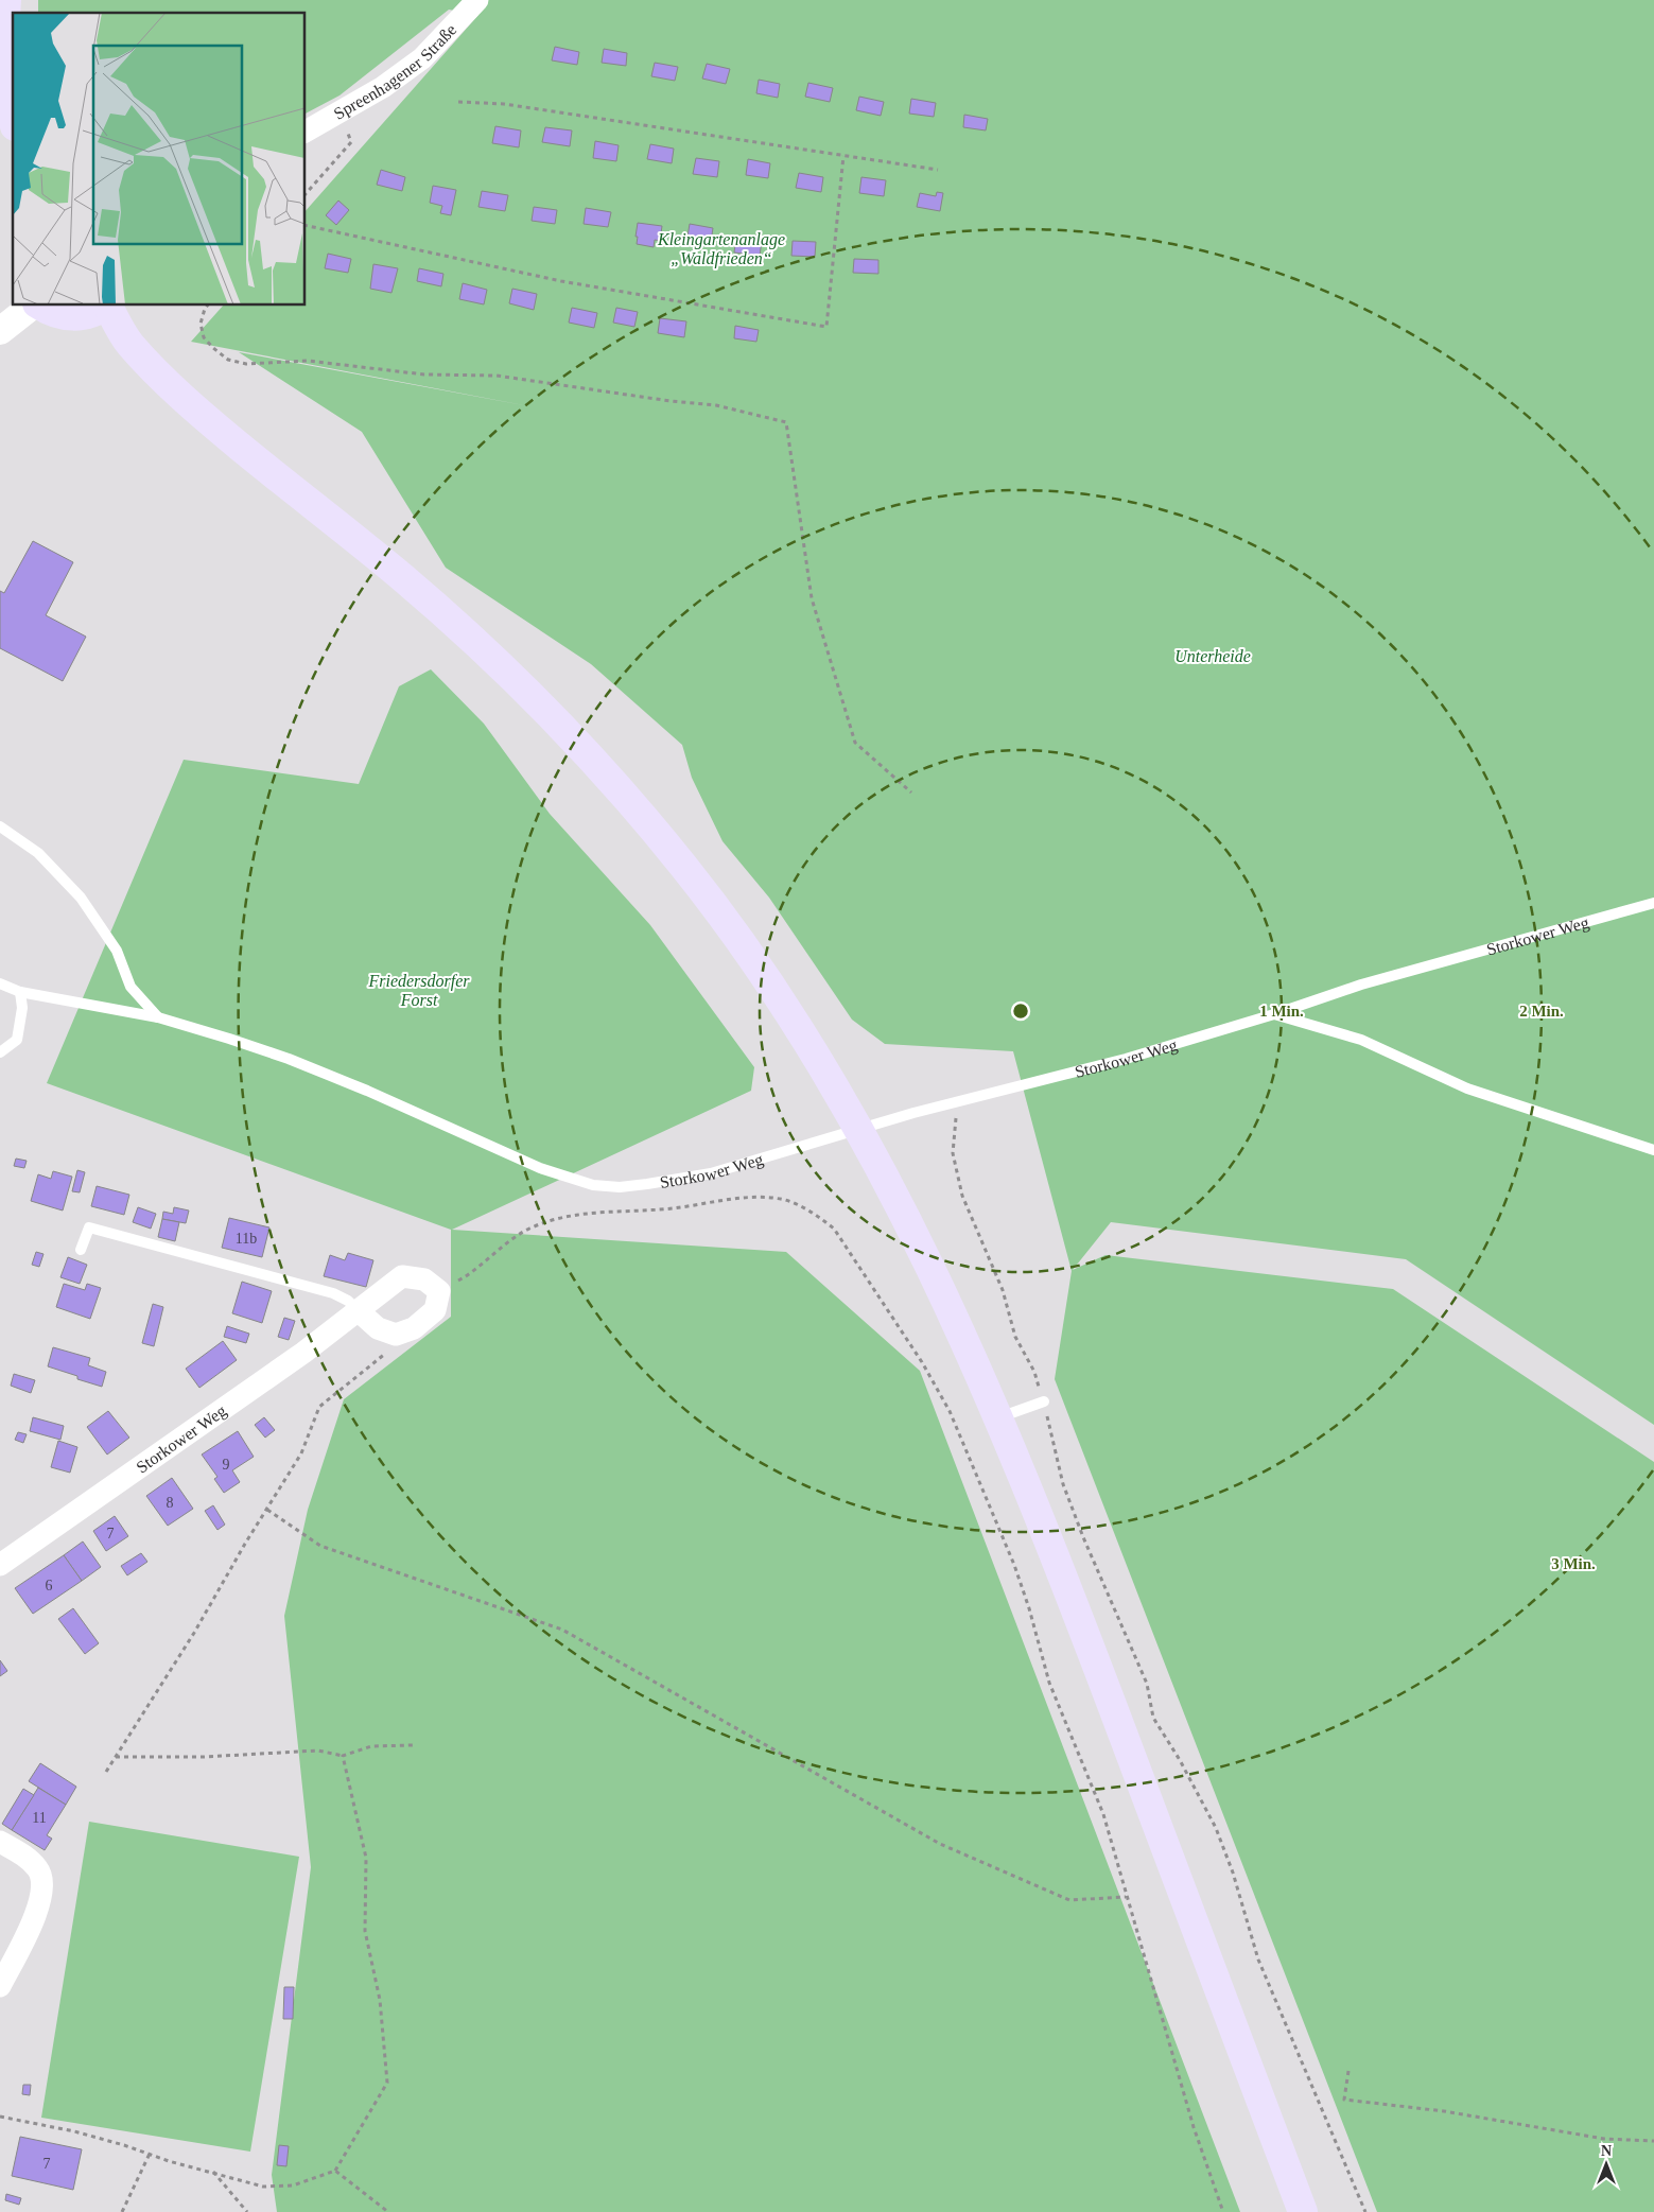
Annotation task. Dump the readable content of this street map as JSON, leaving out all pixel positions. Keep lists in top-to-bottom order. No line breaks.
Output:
{"streets":{"street":["Spreenhagener Straße","Storkower Weg"]},"parks":["Kleingartenanlage „Waldfrieden“","Unterheide","Friedersdorfer Forst"],"house_numbers":["11b","9","8","7","6","11","7"],"north":"top","rings":["1 Min.","2 Min.","3 Min."]}
